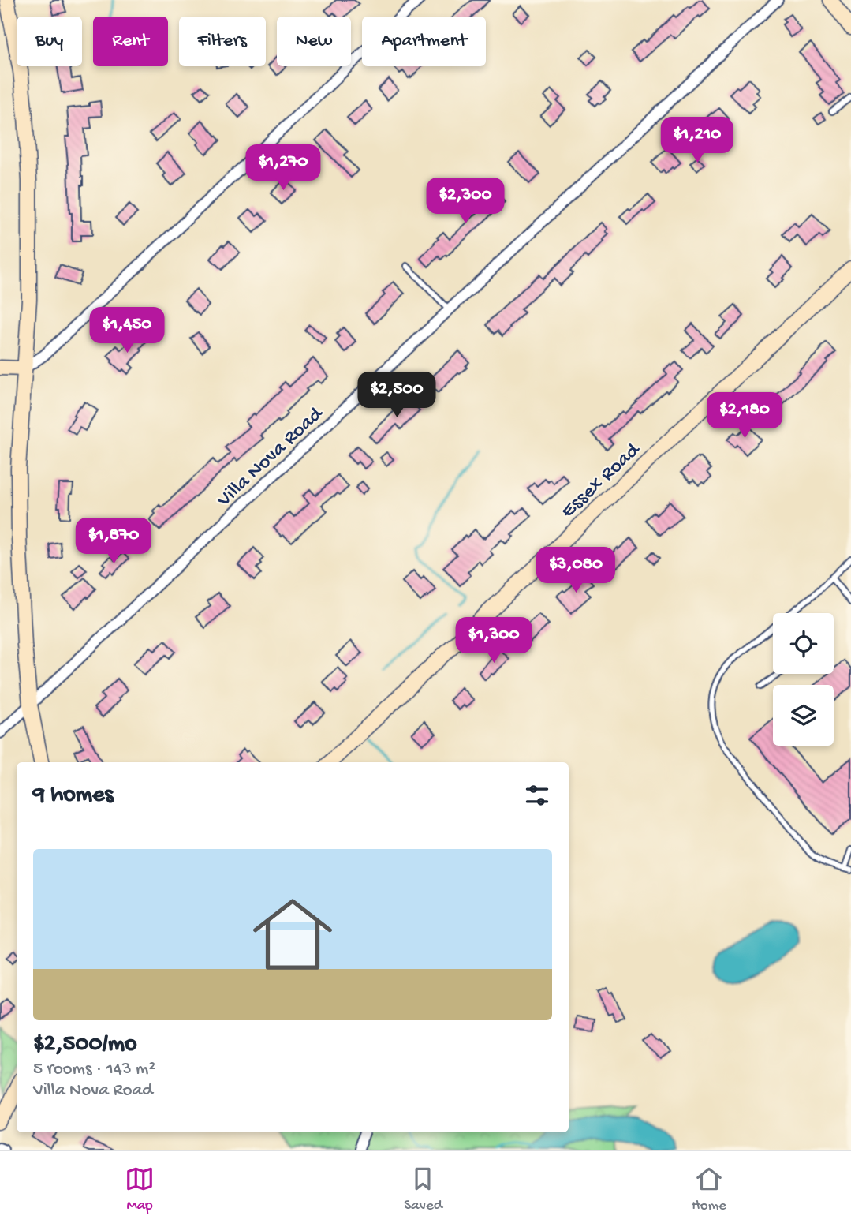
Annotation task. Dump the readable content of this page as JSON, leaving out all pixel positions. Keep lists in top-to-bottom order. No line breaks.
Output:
{"streets":{"street":["Villa Nova Road","Essex Road"]},"page":{"chip":["Buy","Rent","Filters","New","Apartment"],"price":["$1,210","$1,270","$2,300","$1,450","$2,500","$2,180","$1,870","$3,080","$1,300"],"heading":"9 homes","list":[{"name":"$2,500/mo","note":"5 rooms · 143 m² · Villa Nova Road"}],"tabs":["Map","Saved","Home"]}}
